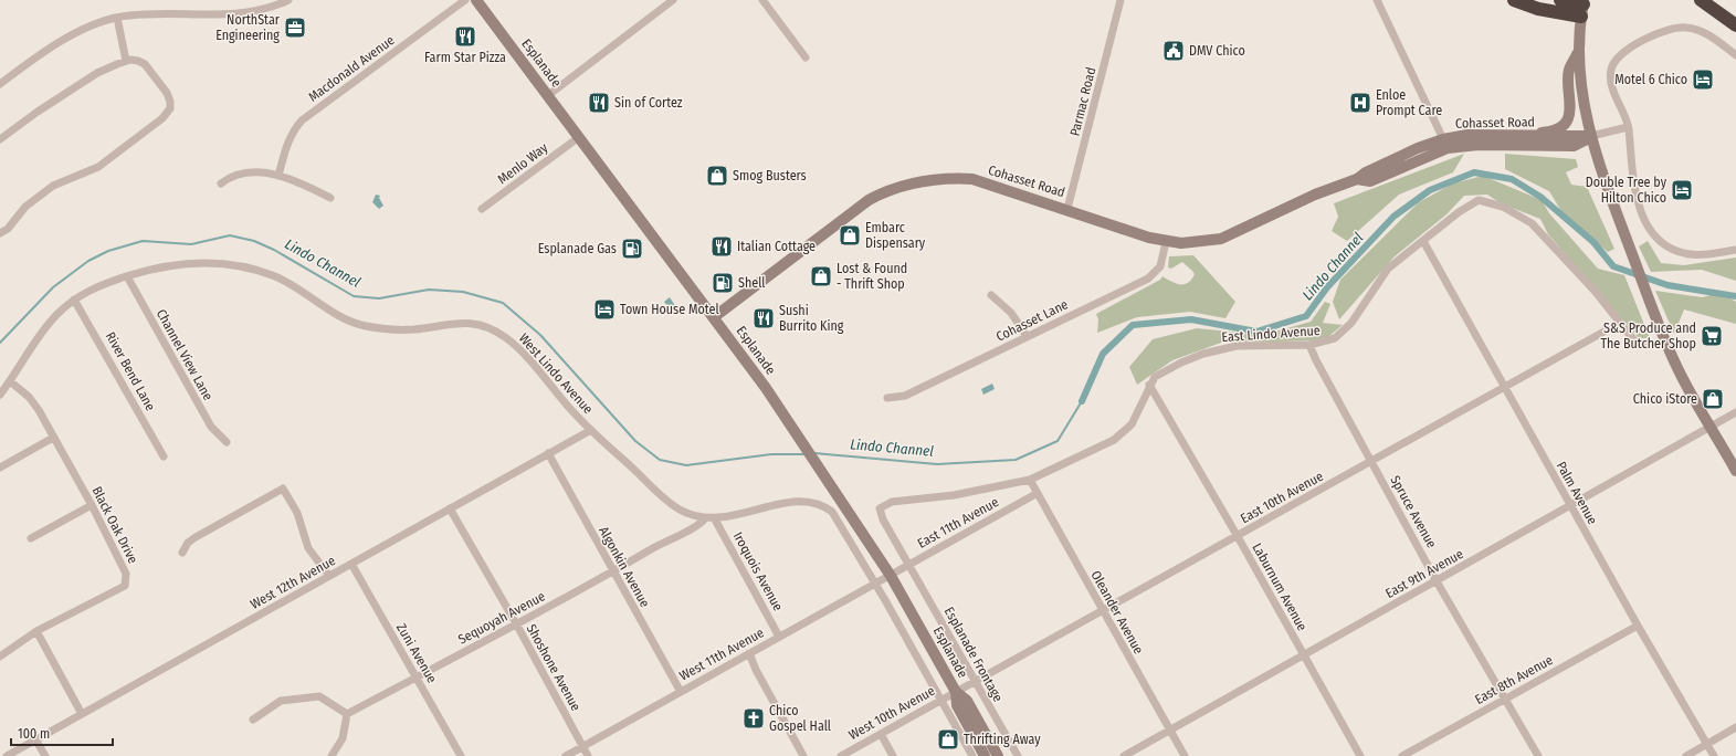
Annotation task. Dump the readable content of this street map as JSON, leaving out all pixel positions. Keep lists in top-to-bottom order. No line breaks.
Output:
{"streets":{"main road":["Esplanade","Cohasset Road"],"street":["Macdonald Avenue","Parmac Road","Menlo Way","Cohasset Lane","East Lindo Avenue","Channel View Lane","River Bend Lane","West Lindo Avenue","Palm Avenue","East 10th Avenue","Spruce Avenue","East 11th Avenue","Black Oak Drive","Algonkin Avenue","Iroquois Avenue","East 9th Avenue","West 12th Avenue","Laburnum Avenue","Oleander Avenue","Sequoyah Avenue","Zuni Avenue","West 11th Avenue","Esplanade Frontage","Shoshone Avenue","East 8th Avenue","West 10th Avenue"]},"crossings":[["Esplanade","Cohasset Road"],["Esplanade","Menlo Way"],["Esplanade","East 10th Avenue"],["Esplanade","East 11th Avenue"],["Esplanade","West 11th Avenue"],["Esplanade","West 10th Avenue"],["Parmac Road","Cohasset Road"],["Cohasset Road","Cohasset Lane"],["East Lindo Avenue","Palm Avenue"],["East Lindo Avenue","East 10th Avenue"],["East Lindo Avenue","Spruce Avenue"],["East Lindo Avenue","Laburnum Avenue"],["East Lindo Avenue","Oleander Avenue"],["East Lindo Avenue","Esplanade Frontage"],["Channel View Lane","West Lindo Avenue"],["River Bend Lane","West Lindo Avenue"],["West Lindo Avenue","Black Oak Drive"],["West Lindo Avenue","Iroquois Avenue"],["West Lindo Avenue","West 12th Avenue"],["West Lindo Avenue","Sequoyah Avenue"],["West Lindo Avenue","West 11th Avenue"],["Palm Avenue","East 10th Avenue"],["Palm Avenue","East 9th Avenue"],["Palm Avenue","East 8th Avenue"],["East 10th Avenue","Spruce Avenue"],["East 10th Avenue","Laburnum Avenue"],["East 10th Avenue","Oleander Avenue"],["East 10th Avenue","Esplanade Frontage"],["East 10th Avenue","West 10th Avenue"],["Spruce Avenue","East 9th Avenue"],["Spruce Avenue","East 8th Avenue"],["East 11th Avenue","Oleander Avenue"],["East 11th Avenue","West 11th Avenue"],["East 11th Avenue","Esplanade Frontage"],["Algonkin Avenue","West 12th Avenue"],["Algonkin Avenue","Sequoyah Avenue"],["Algonkin Avenue","West 11th Avenue"],["Iroquois Avenue","West 11th Avenue"],["East 9th Avenue","Laburnum Avenue"],["East 9th Avenue","Oleander Avenue"],["West 12th Avenue","Zuni Avenue"],["West 12th Avenue","Shoshone Avenue"],["Sequoyah Avenue","Zuni Avenue"],["Sequoyah Avenue","Shoshone Avenue"],["West 11th Avenue","Shoshone Avenue"]],"water":["Lindo Channel"],"places":{"office":["NorthStar Engineering"],"restaurant":["Farm Star Pizza","Sin of Cortez","Italian Cottage","Sushi Burrito King"],"public building":["DMV Chico"],"hotel":["Motel 6 Chico","Double Tree by Hilton Chico","Town House Motel"],"hospital":["Enloe Prompt Care"],"shop":["Smog Busters","Embarc Dispensary","Lost & Found - Thrift Shop","Chico iStore","Thrifting Away"],"fuel station":["Esplanade Gas","Shell"],"supermarket":["S&S Produce and The Butcher Shop"],"church":["Chico Gospel Hall"]},"scale_bar":"100 m"}
